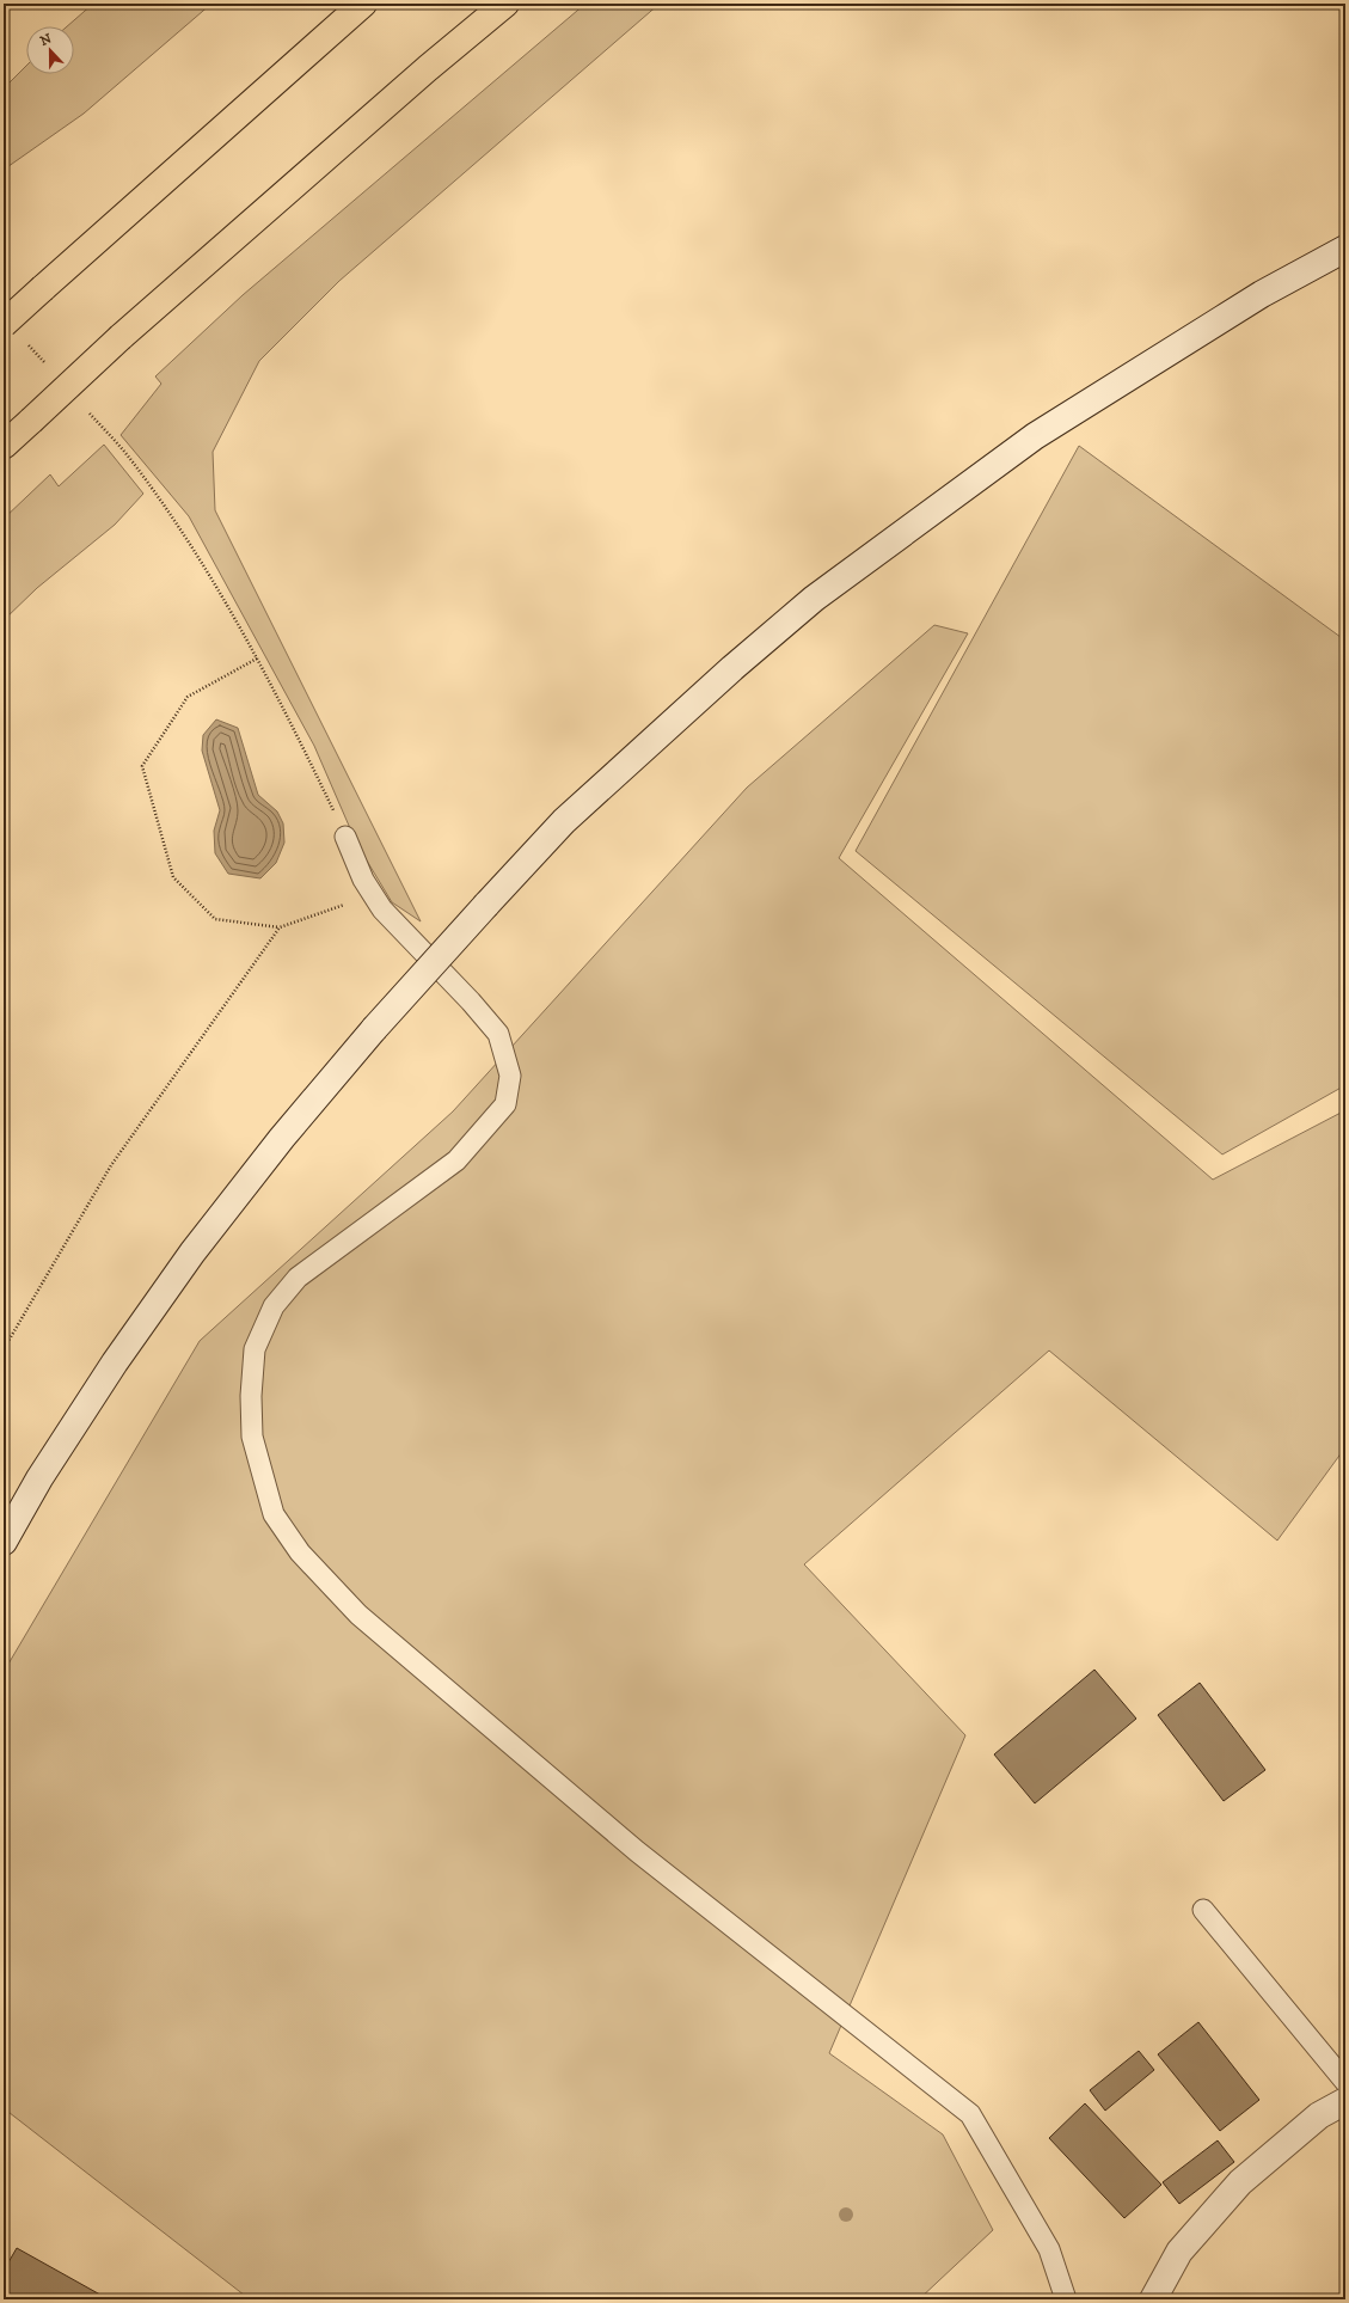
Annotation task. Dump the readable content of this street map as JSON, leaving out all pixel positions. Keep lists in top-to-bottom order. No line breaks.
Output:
{"north":"top"}
